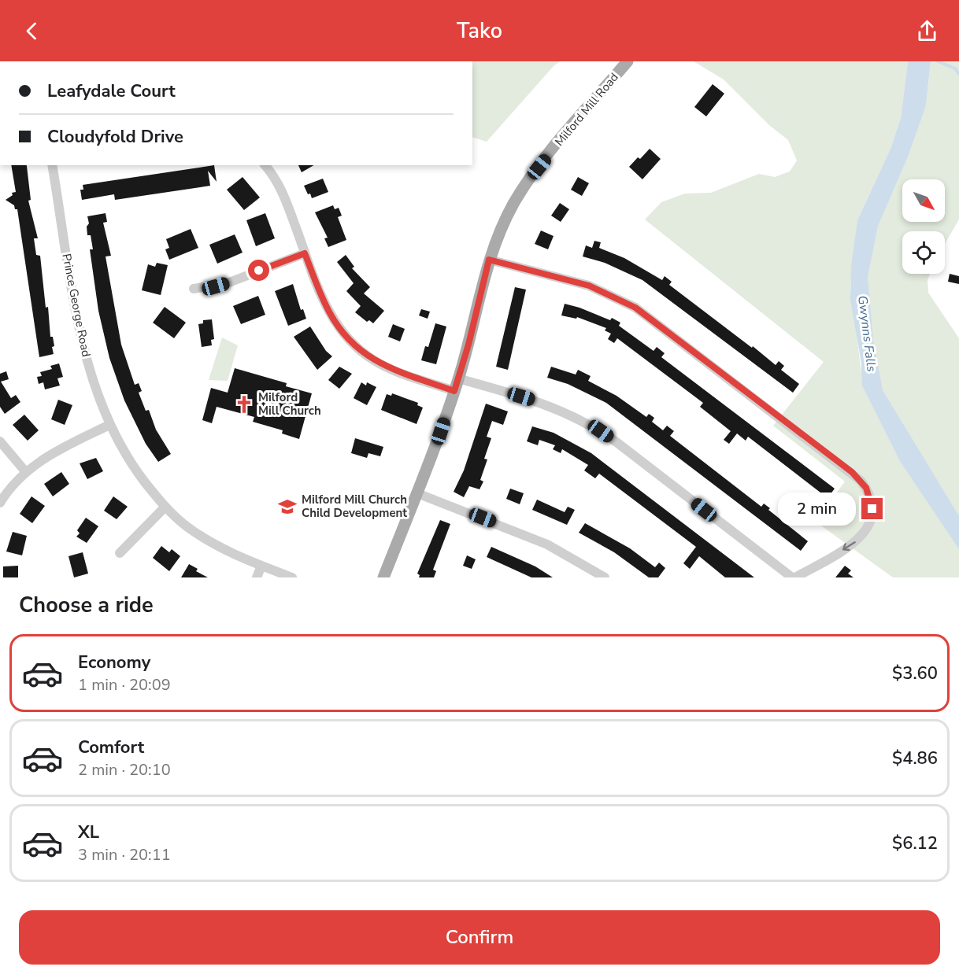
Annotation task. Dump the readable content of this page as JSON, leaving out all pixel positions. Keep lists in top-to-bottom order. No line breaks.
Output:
{"streets":{"main road":["Milford Mill Road"],"street":["Prince George Road"]},"water":["Gwynns Falls"],"places":{"church":["Milford Mill Church"],"school or university":["Milford Mill Church Child Development"]},"north":"bottom right","page":{"header":"Tako","banner":["Leafydale Court","Cloudyfold Drive"],"bubble":"2 min","heading":"Choose a ride","list":[{"name":"Economy","note":"1 min · 20:09","value":"$3.60"},{"name":"Comfort","note":"2 min · 20:10","value":"$4.86"},{"name":"XL","note":"3 min · 20:11","value":"$6.12"}],"buttons":"Confirm"}}
